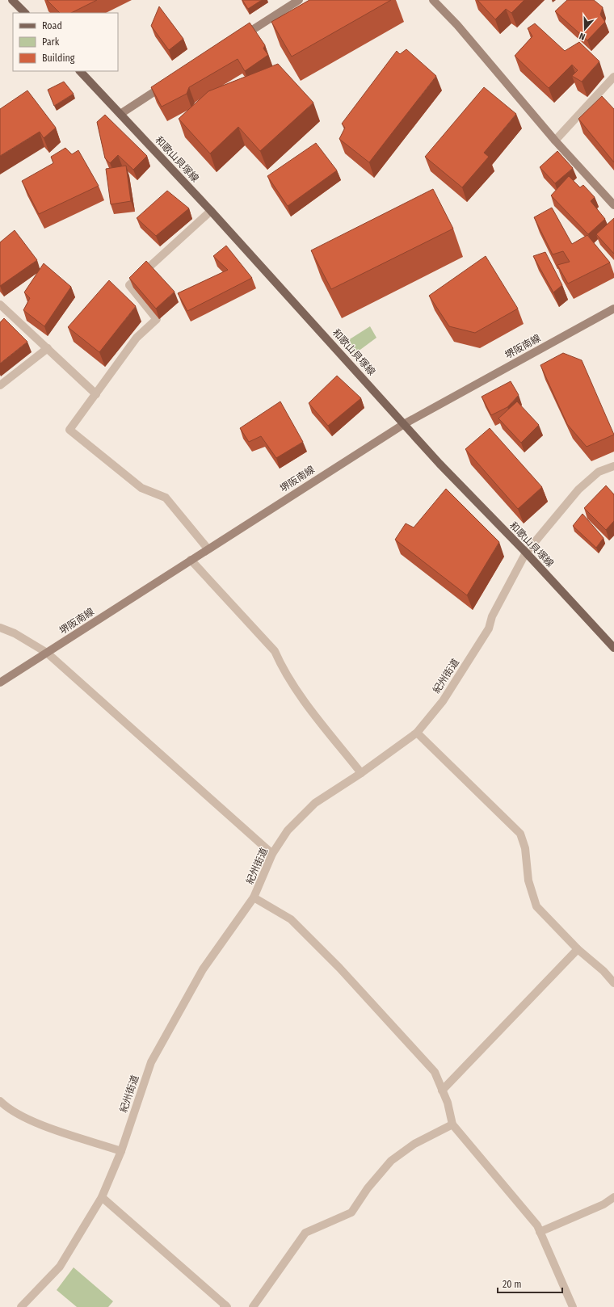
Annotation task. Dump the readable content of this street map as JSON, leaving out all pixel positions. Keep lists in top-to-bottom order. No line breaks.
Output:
{"streets":{"main road":["和歌山貝塚線","堺阪南線"],"street":["紀州街道"]},"crossings":[["和歌山貝塚線","堺阪南線"],["和歌山貝塚線","紀州街道"]],"legend":["Road","Park","Building"],"scale_bar":"20 m","north":"bottom"}
